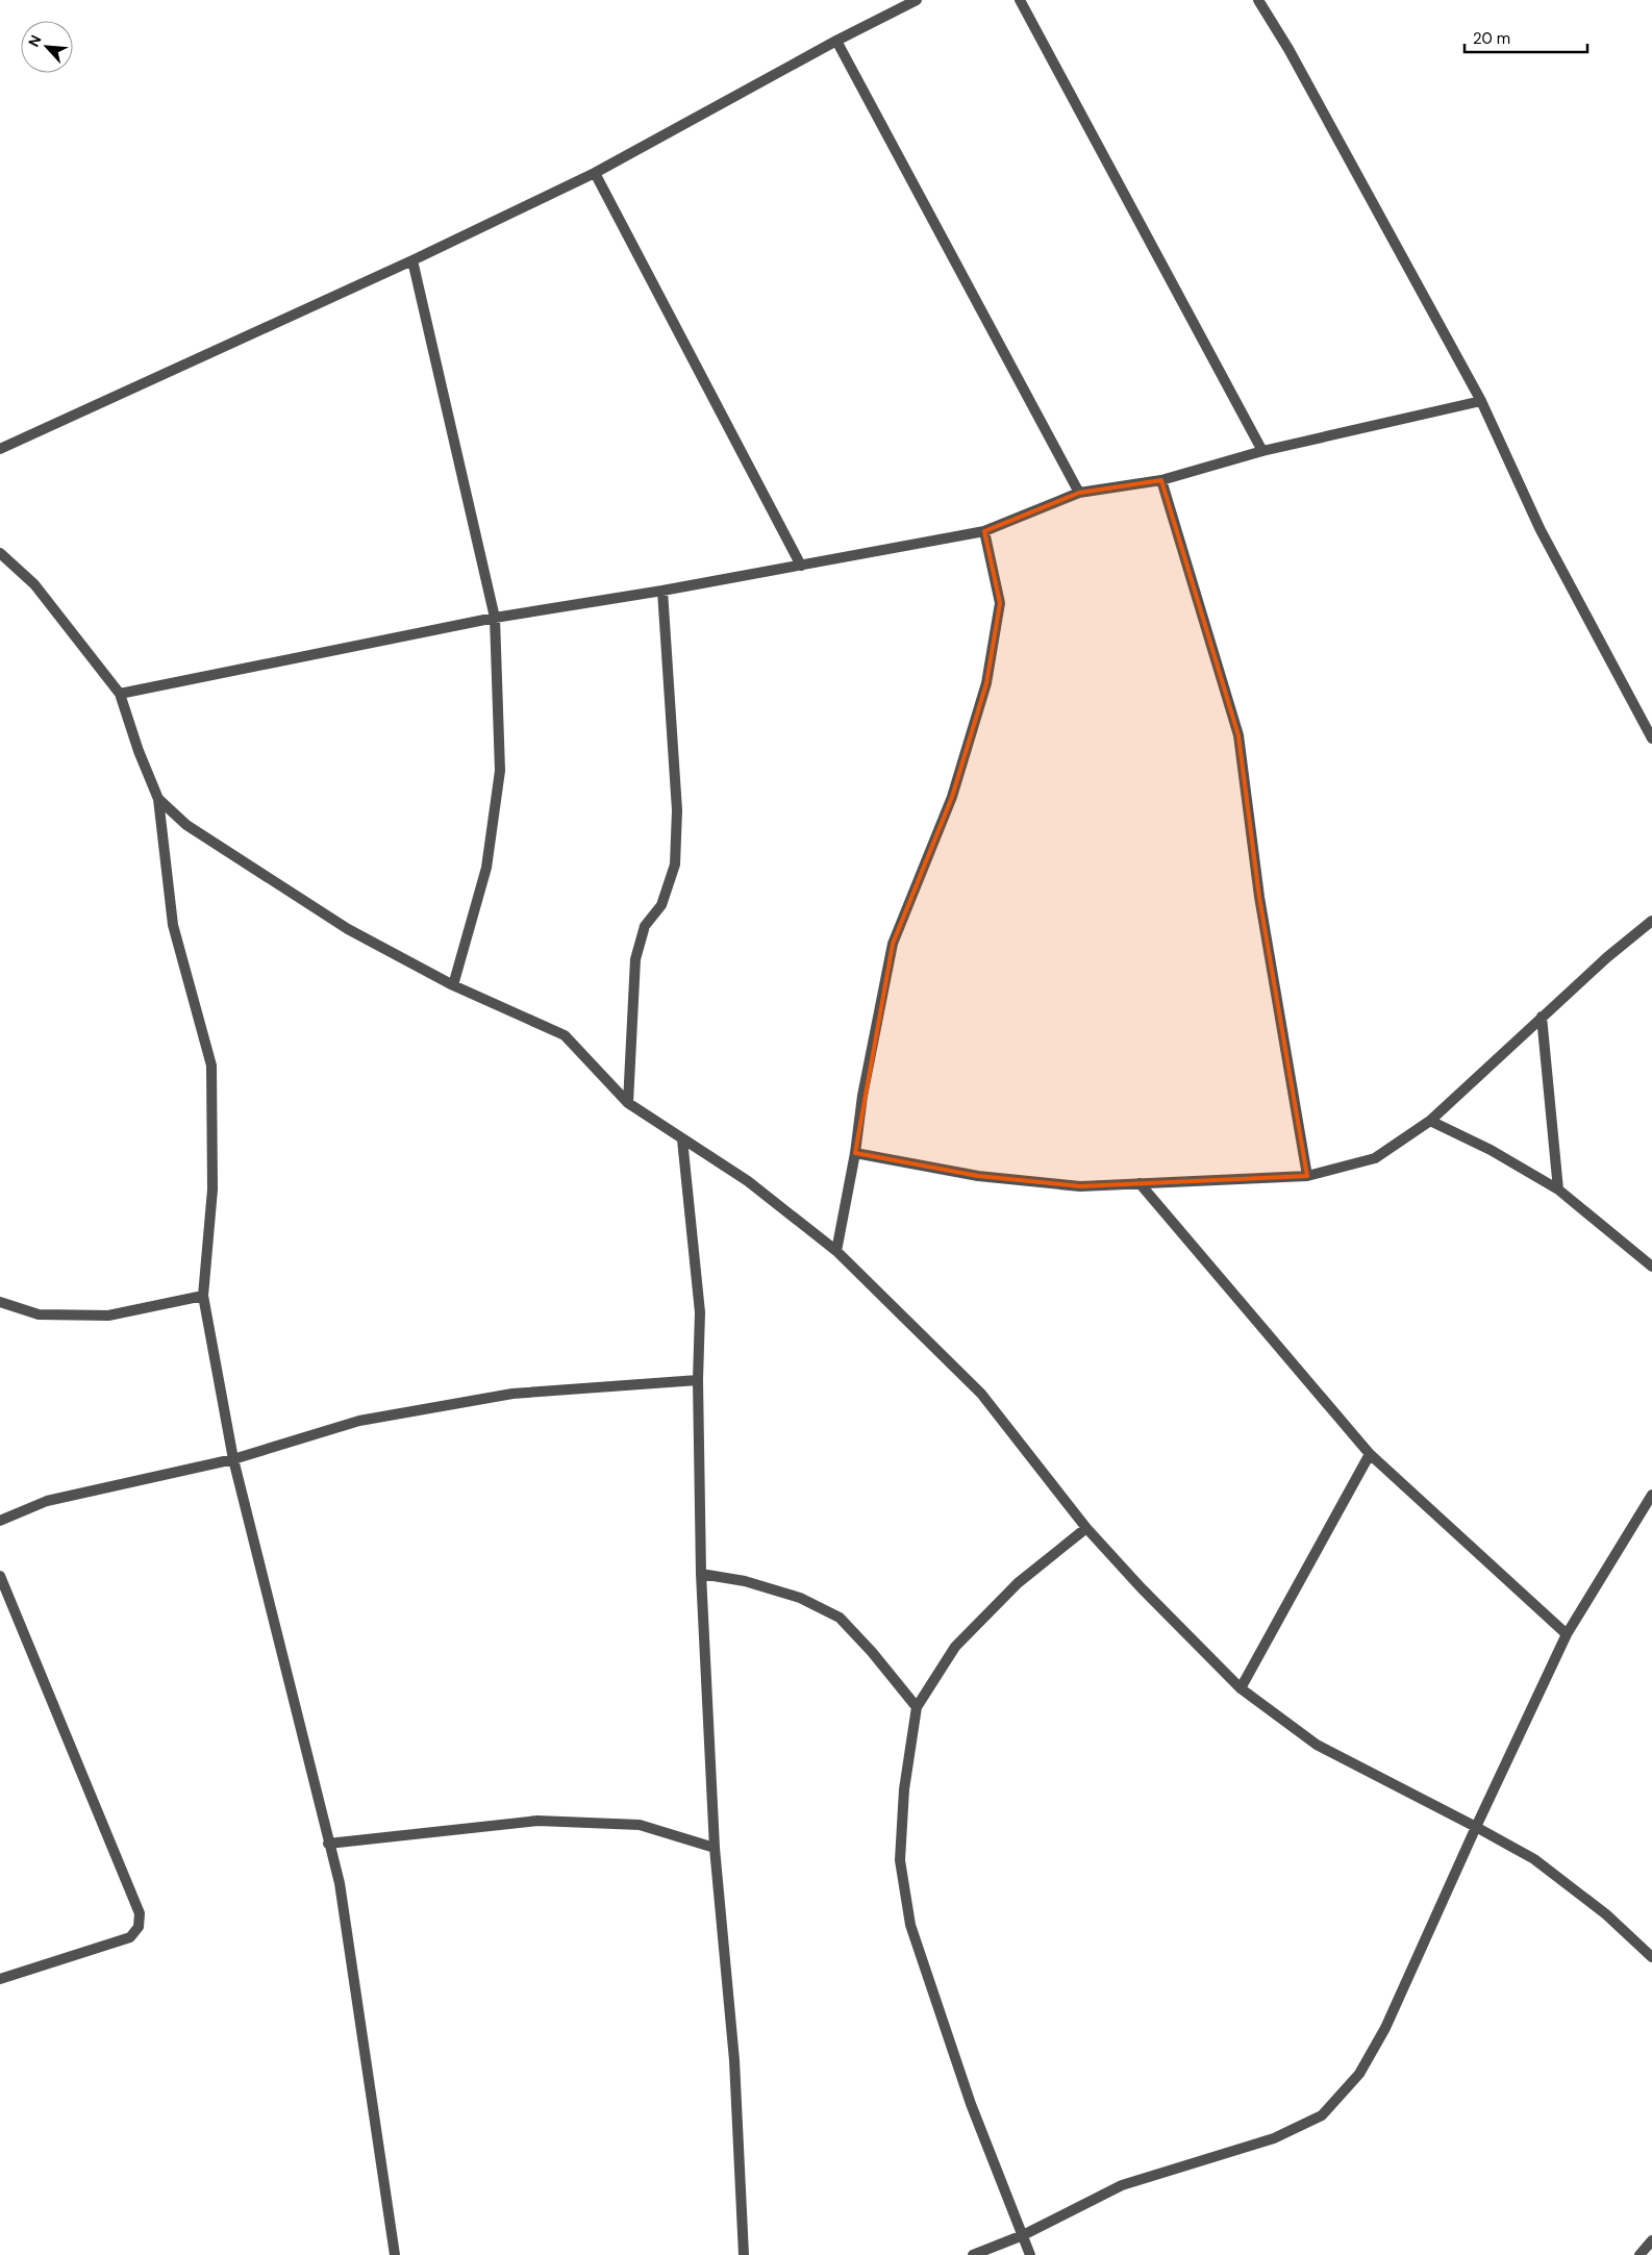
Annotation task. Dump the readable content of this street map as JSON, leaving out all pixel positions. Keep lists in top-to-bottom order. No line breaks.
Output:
{"scale_bar":"20 m","north":"top left"}
